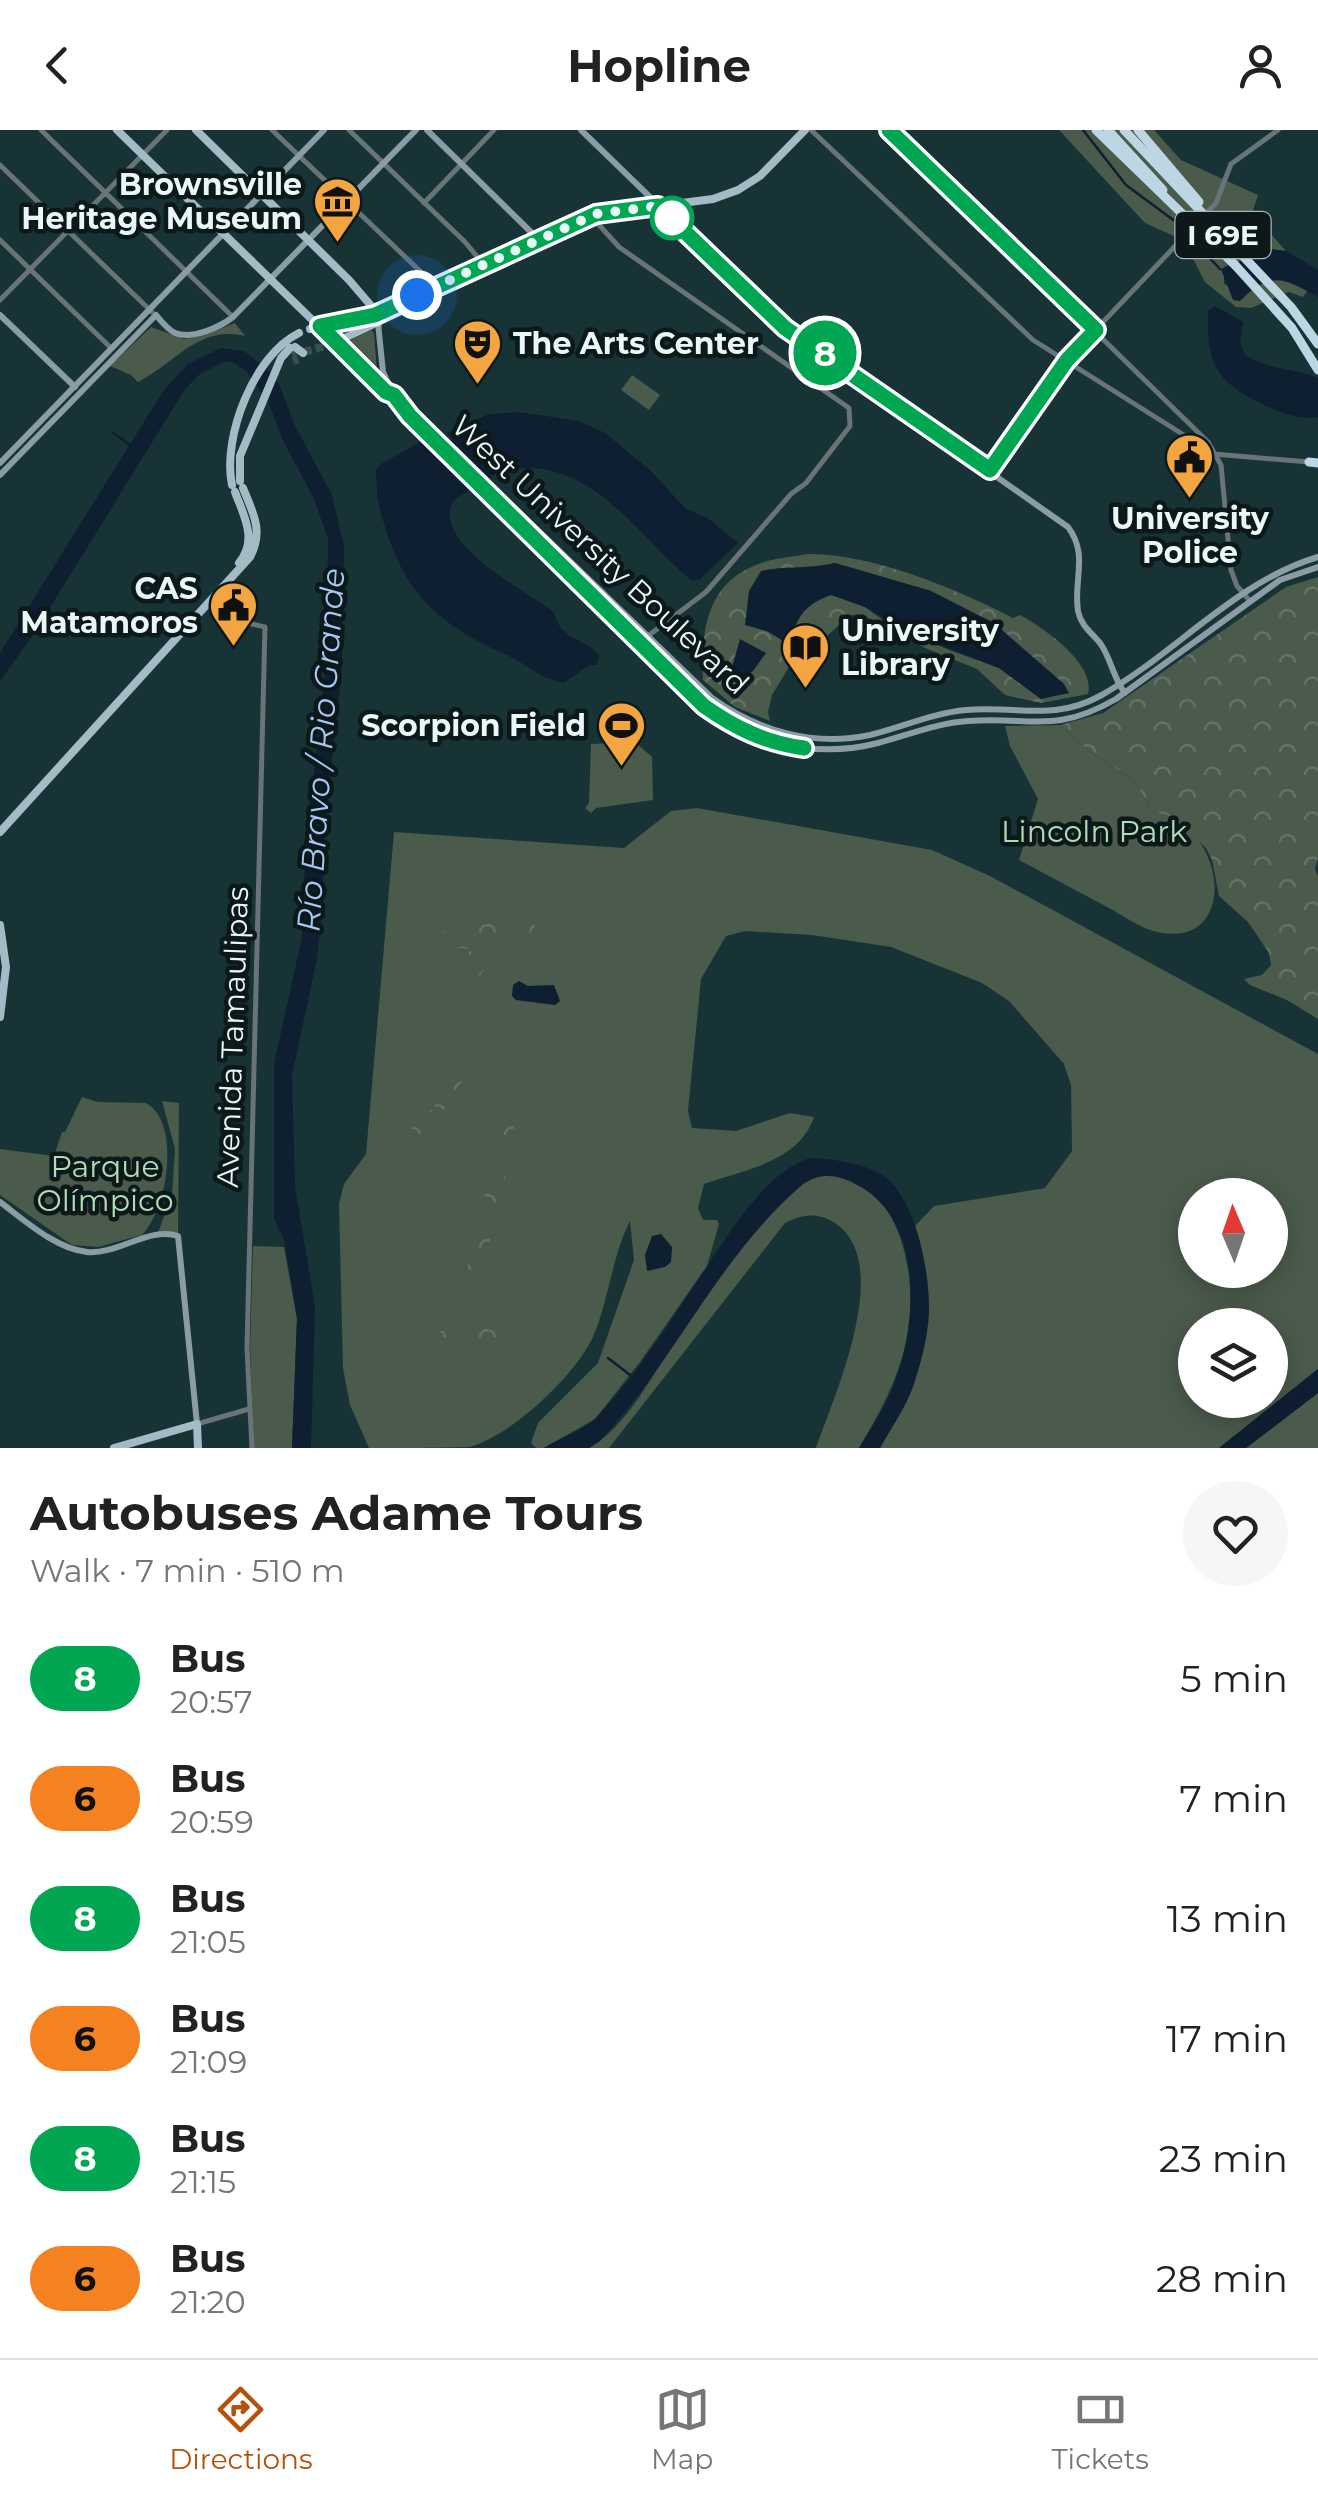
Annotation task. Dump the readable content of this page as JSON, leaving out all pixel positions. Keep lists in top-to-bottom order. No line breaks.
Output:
{"streets":{"highway":["I 69E"],"main road":["West University Boulevard"],"street":["Avenida Tamaulipas"]},"water":["Río Bravo / Rio Grande"],"parks":["Lincoln Park","Parque Olímpico"],"places":{"museum":["Brownsville Heritage Museum"],"theatre":["The Arts Center"],"public building":["University Police","CAS Matamoros"],"library":["University Library"],"sports":["Scorpion Field"]},"lines":["bus line 8"],"north":"top","page":{"header":"Hopline","on_map":"8","heading":["Autobuses Adame Tours","Walk · 7 min · 510 m"],"list":[{"mark":"8","name":"Bus","note":"20:57","value":"5 min"},{"mark":"6","name":"Bus","note":"20:59","value":"7 min"},{"mark":"8","name":"Bus","note":"21:05","value":"13 min"},{"mark":"6","name":"Bus","note":"21:09","value":"17 min"},{"mark":"8","name":"Bus","note":"21:15","value":"23 min"},{"mark":"6","name":"Bus","note":"21:20","value":"28 min"}],"tabs":["Directions","Map","Tickets"]}}
